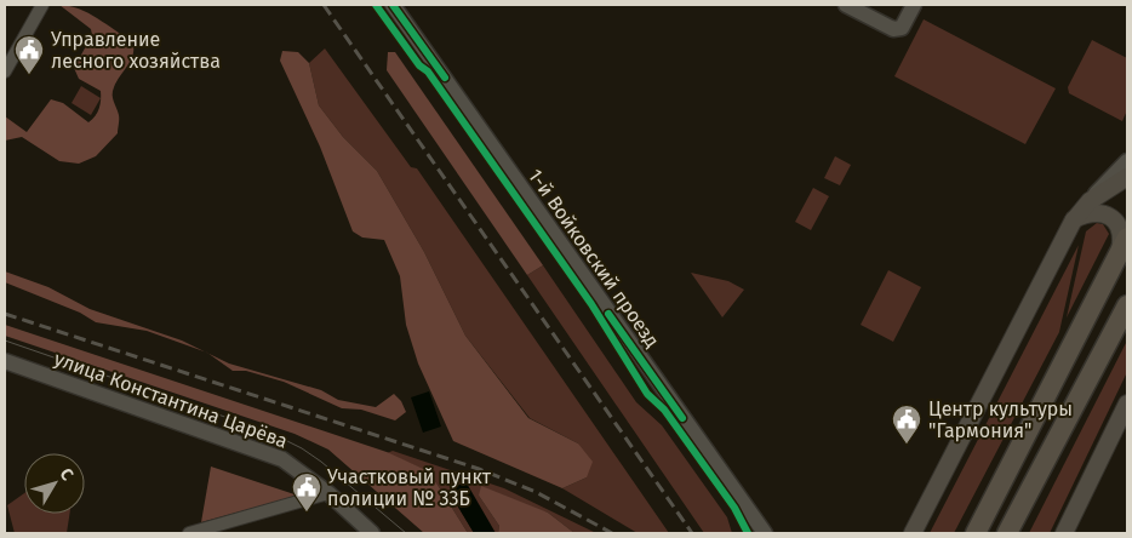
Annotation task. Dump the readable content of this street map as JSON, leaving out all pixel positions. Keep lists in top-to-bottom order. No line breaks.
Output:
{"streets":{"street":["1-й Войковский проезд","улица Константина Царёва"]},"places":{"public building":["Управление лесного хозяйства","Центр культуры \"Гармония\"","Участковый пункт полиции № 33Б"]},"north":"top right"}
